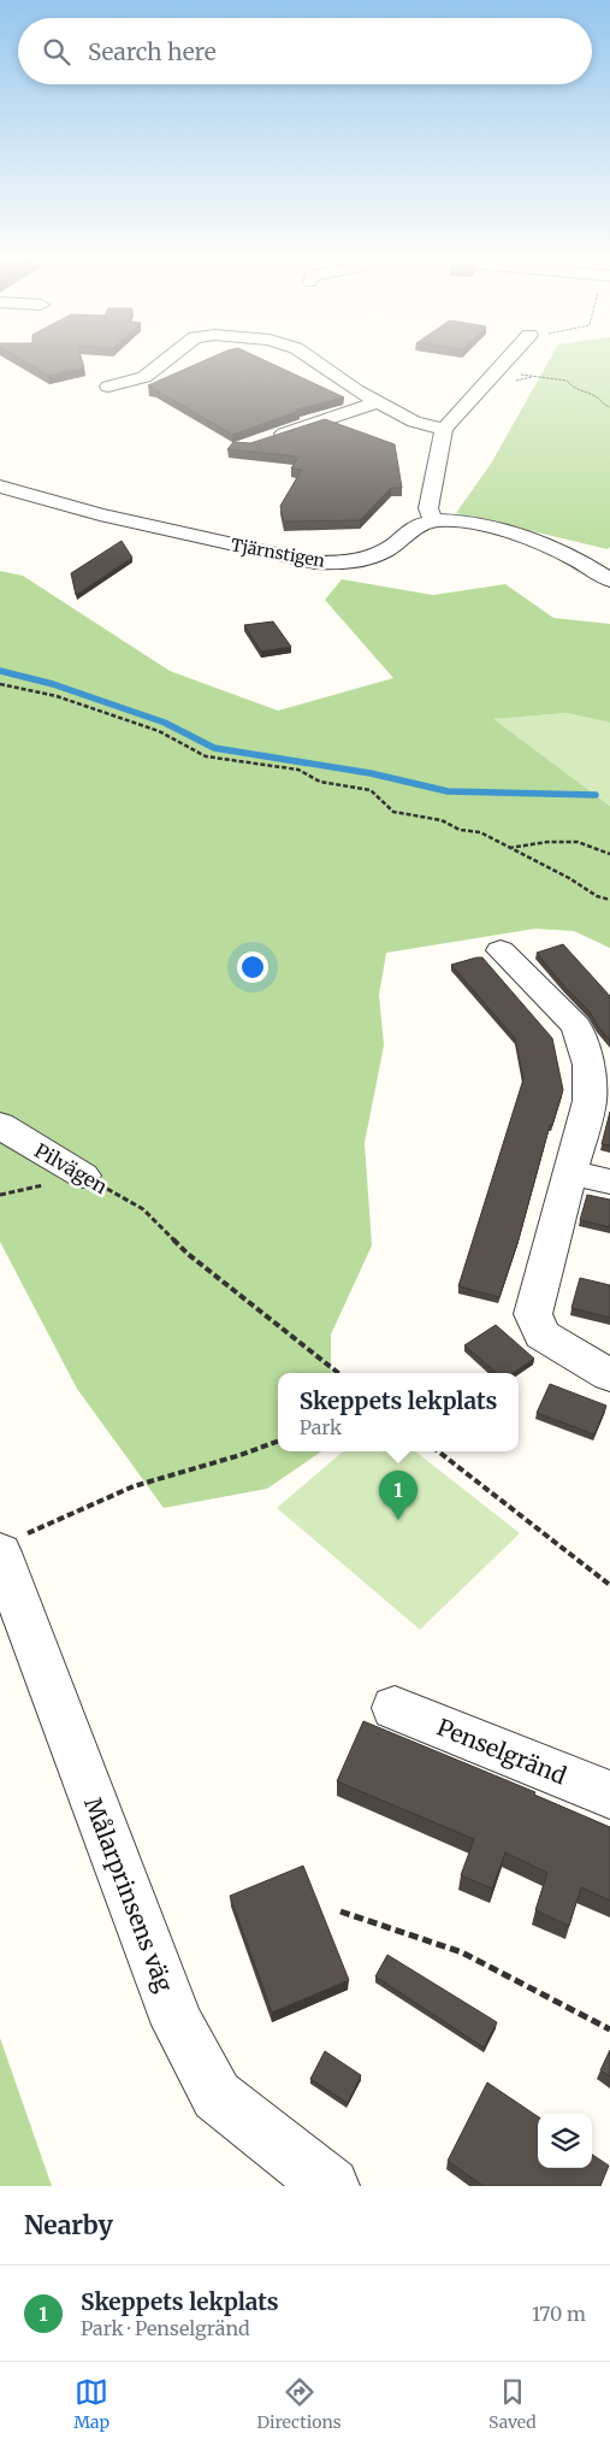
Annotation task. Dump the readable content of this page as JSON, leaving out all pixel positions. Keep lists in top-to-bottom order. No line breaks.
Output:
{"streets":{"street":["Tjärnstigen","Pilvägen","Penselgränd","Målarprinsens väg"]},"page":{"search":"Search here","popup":["Skeppets lekplats","Park"],"pins":"1","heading":"Nearby","list":[{"mark":"1","name":"Skeppets lekplats","note":"Park · Penselgränd","value":"170 m"}],"nav":["Map","Directions","Saved"]}}
